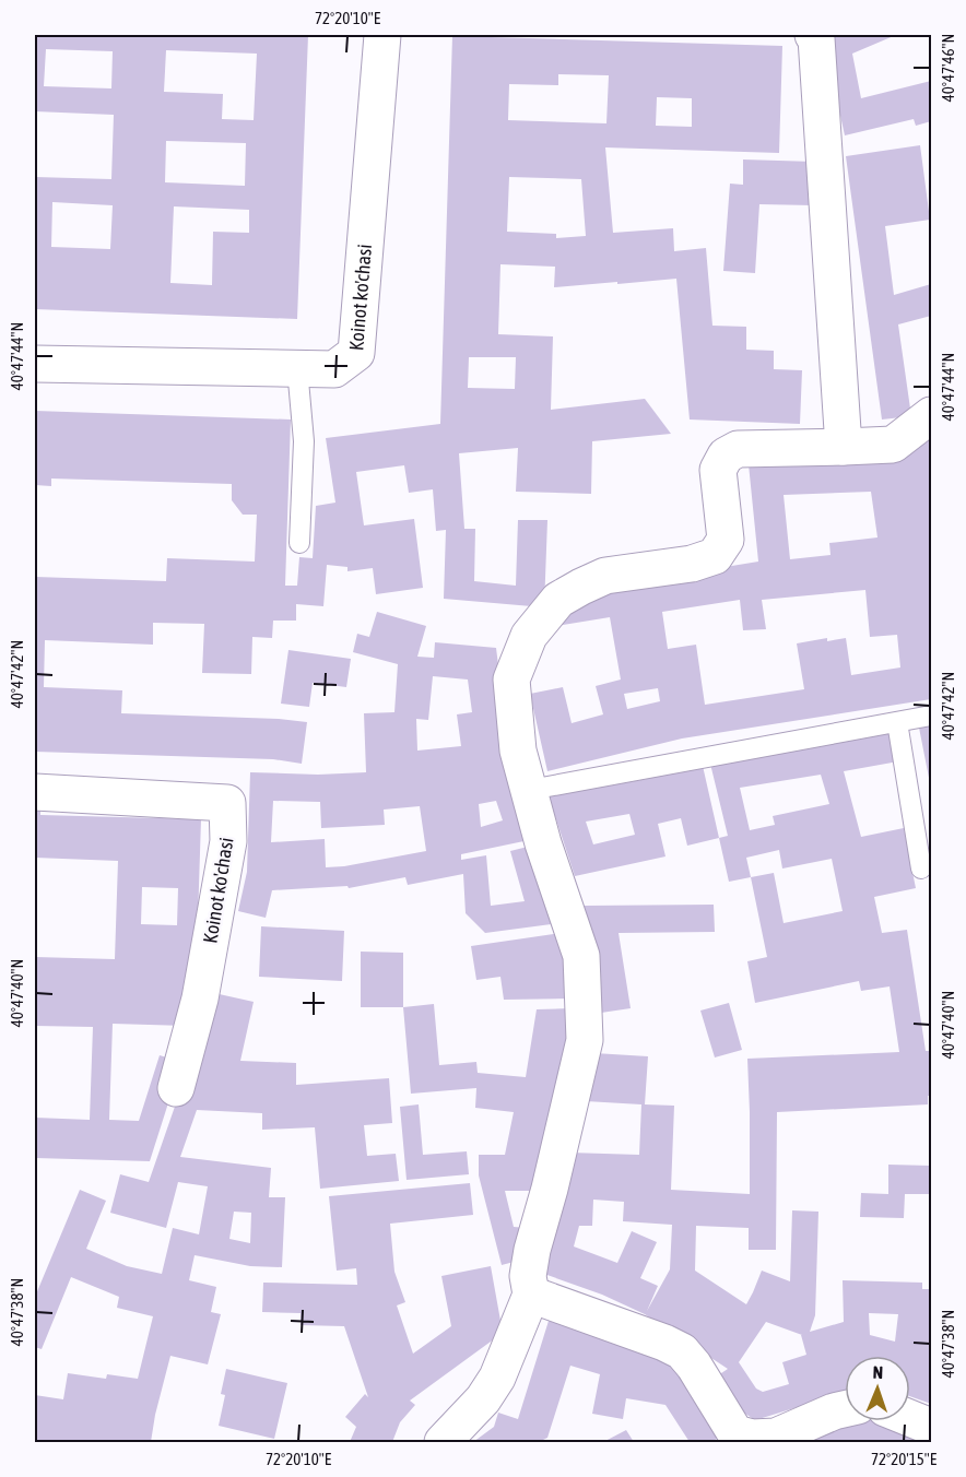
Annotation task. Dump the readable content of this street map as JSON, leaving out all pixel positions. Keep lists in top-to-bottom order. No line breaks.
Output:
{"streets":{"street":["Koinot ko'chasi"]},"north":"top","coordinates":["72°20'10\"E","40°47'46\"N","40°47'44\"N","40°47'42\"N","40°47'40\"N","40°47'38\"N","72°20'15\"E"]}
